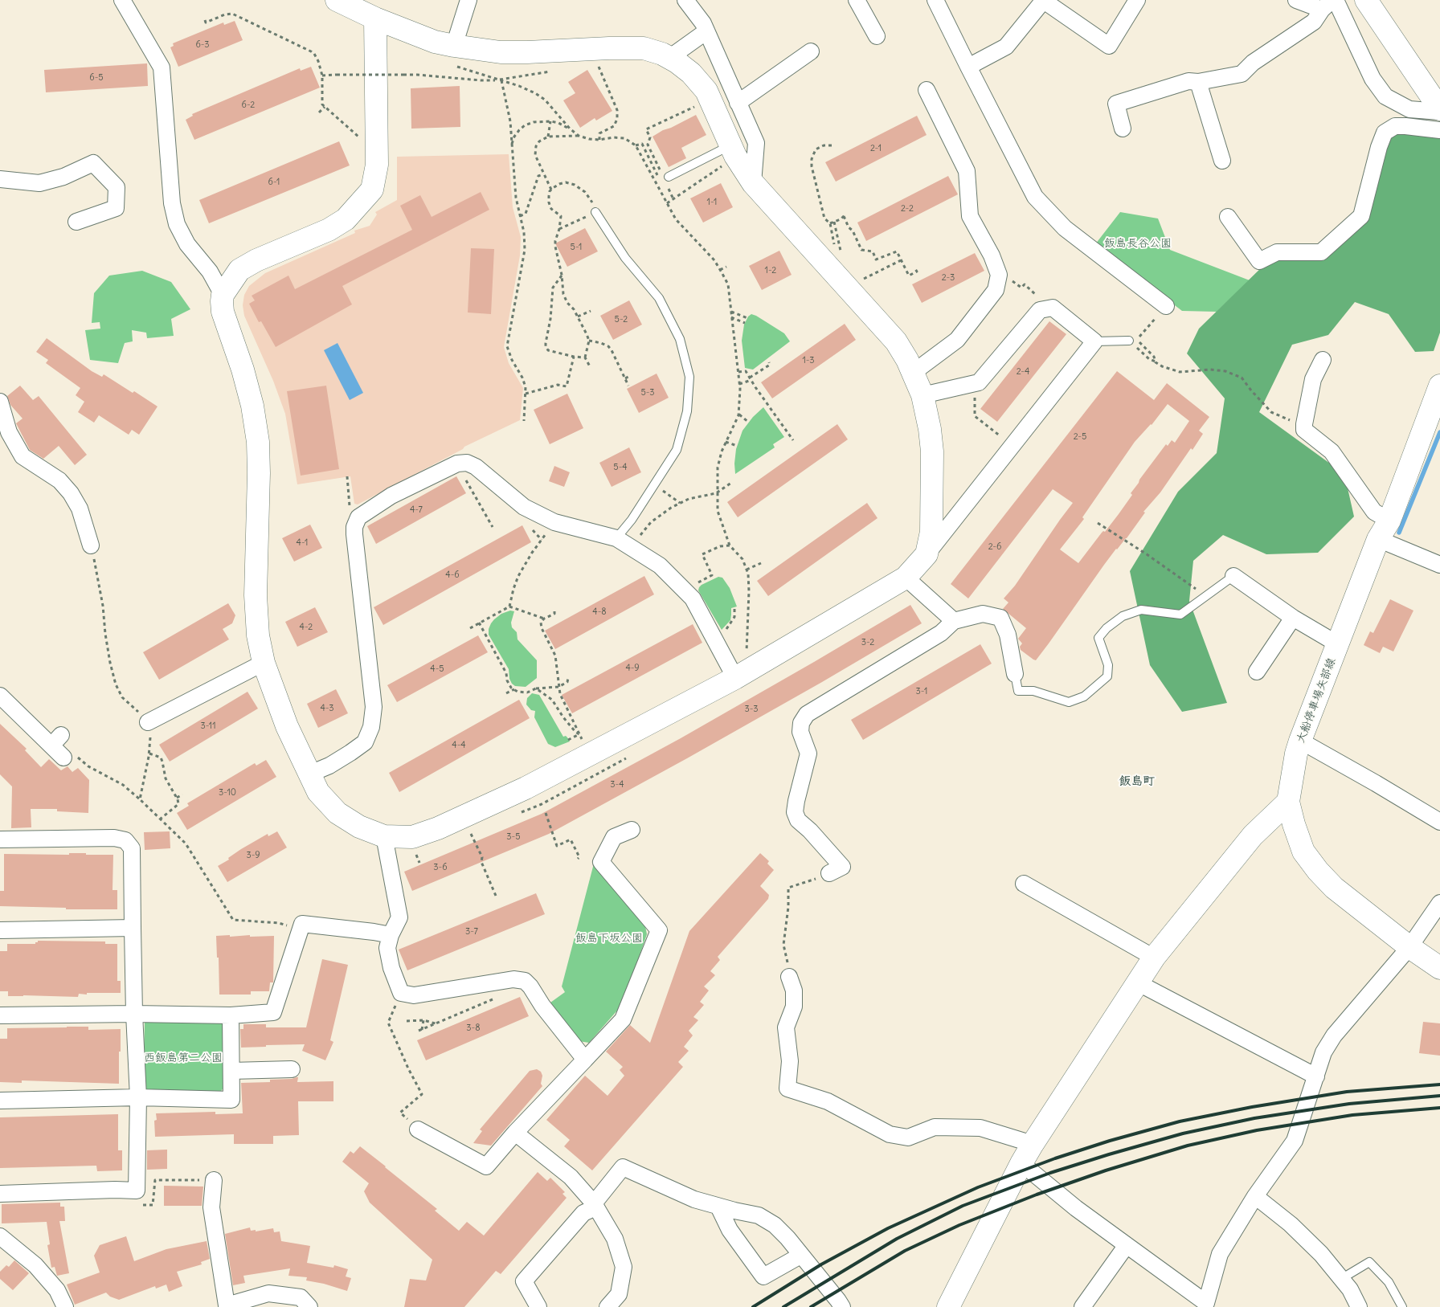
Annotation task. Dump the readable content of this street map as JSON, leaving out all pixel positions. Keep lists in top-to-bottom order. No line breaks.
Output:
{"streets":{"street":["大船停車場矢部線"]},"districts":["飯島町"],"parks":["飯島長谷公園","飯島下坂公園","西飯島第二公園"],"house_numbers":["6-3","6-5","6-2","2-1","6-1","1-1","2-2","5-1","1-2","2-3","5-2","1-3","2-4","5-3","2-5","5-4","4-7","4-1","2-6","4-6","4-8","4-2","3-2","4-9","4-5","3-1","4-3","3-3","3-11","4-4","3-4","3-10","3-5","3-9","3-6","3-7","3-8"]}
